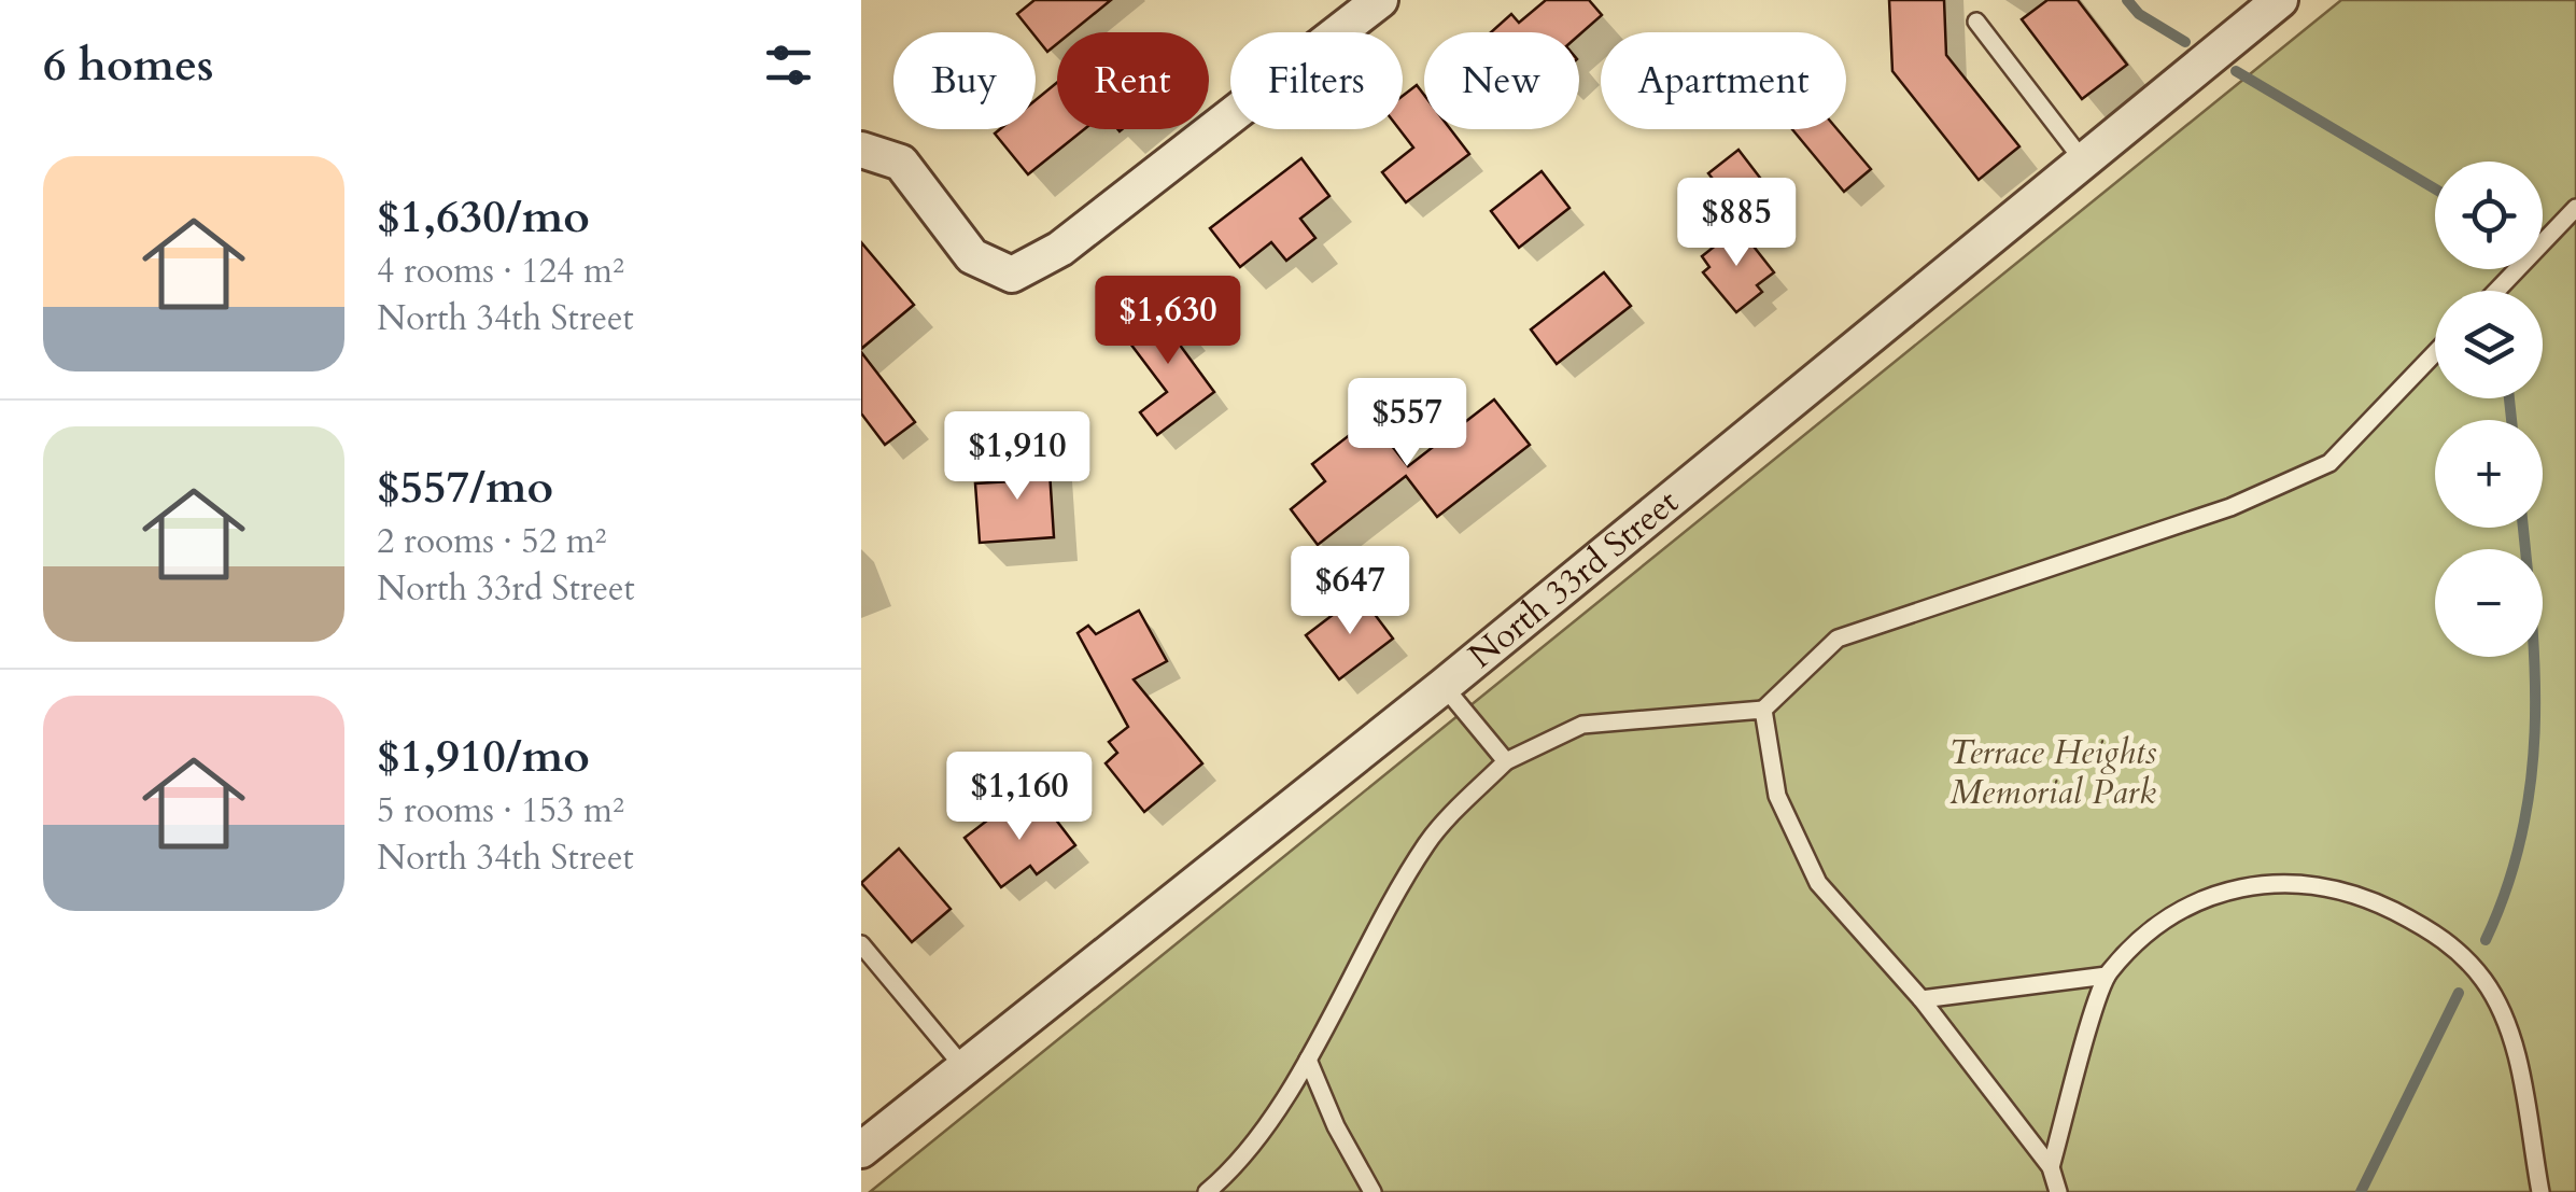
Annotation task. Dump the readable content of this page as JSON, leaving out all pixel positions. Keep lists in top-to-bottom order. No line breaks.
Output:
{"streets":{"street":["North 33rd Street"]},"parks":["Terrace Heights Memorial Park"],"page":{"heading":"6 homes","chip":["Buy","Rent","Filters","New","Apartment"],"list":[{"name":"$1,630/mo","note":"4 rooms · 124 m² · North 34th Street"},{"name":"$557/mo","note":"2 rooms · 52 m² · North 33rd Street"},{"name":"$1,910/mo","note":"5 rooms · 153 m² · North 34th Street"}],"map_buttons":["+","−"],"price":["$885","$1,630","$557","$1,910","$647","$1,160"]}}
